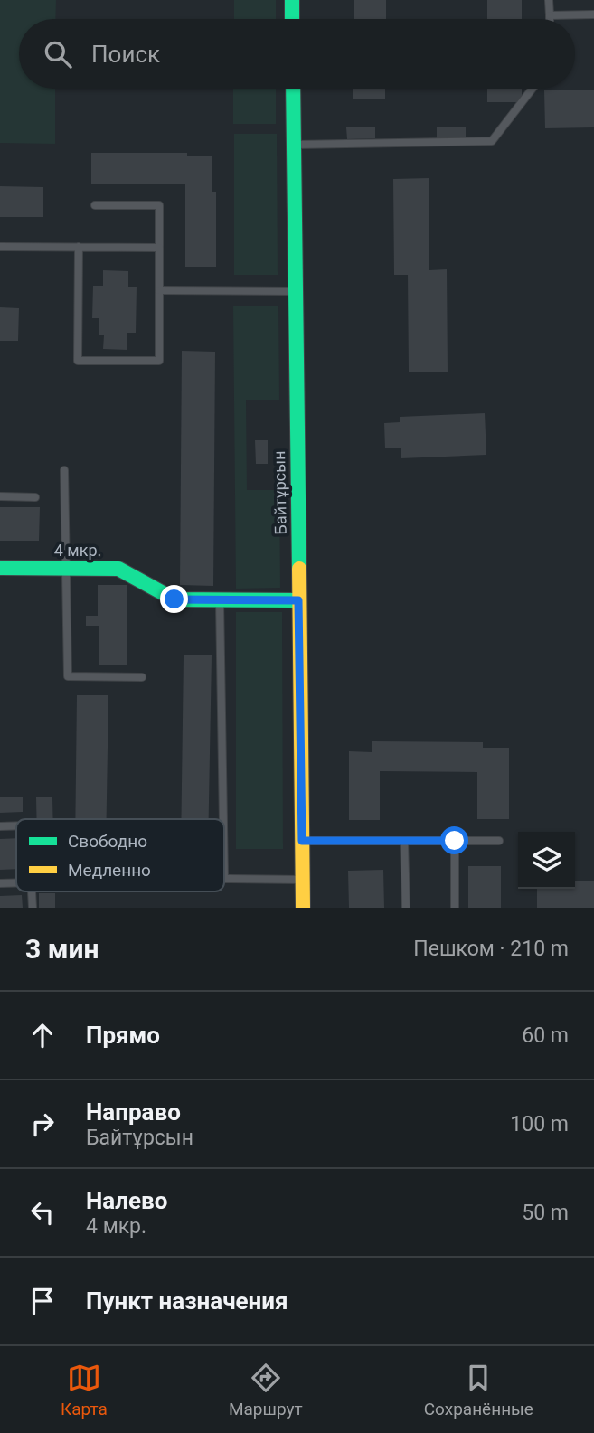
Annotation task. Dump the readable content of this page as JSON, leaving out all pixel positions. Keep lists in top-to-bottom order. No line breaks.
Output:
{"streets":{"street":["Байтұрсын","4 мкр."]},"crossings":[["Байтұрсын","4 мкр."]],"legend":["Свободно","Медленно"],"page":{"search":"Поиск","heading":["3 мин","Пешком · 210 m"],"list":[["Прямо","60 m"],["Направо","Байтұрсын","100 m"],["Налево","4 мкр.","50 m"],"Пункт назначения"],"nav":["Карта","Маршрут","Сохранённые"]}}
